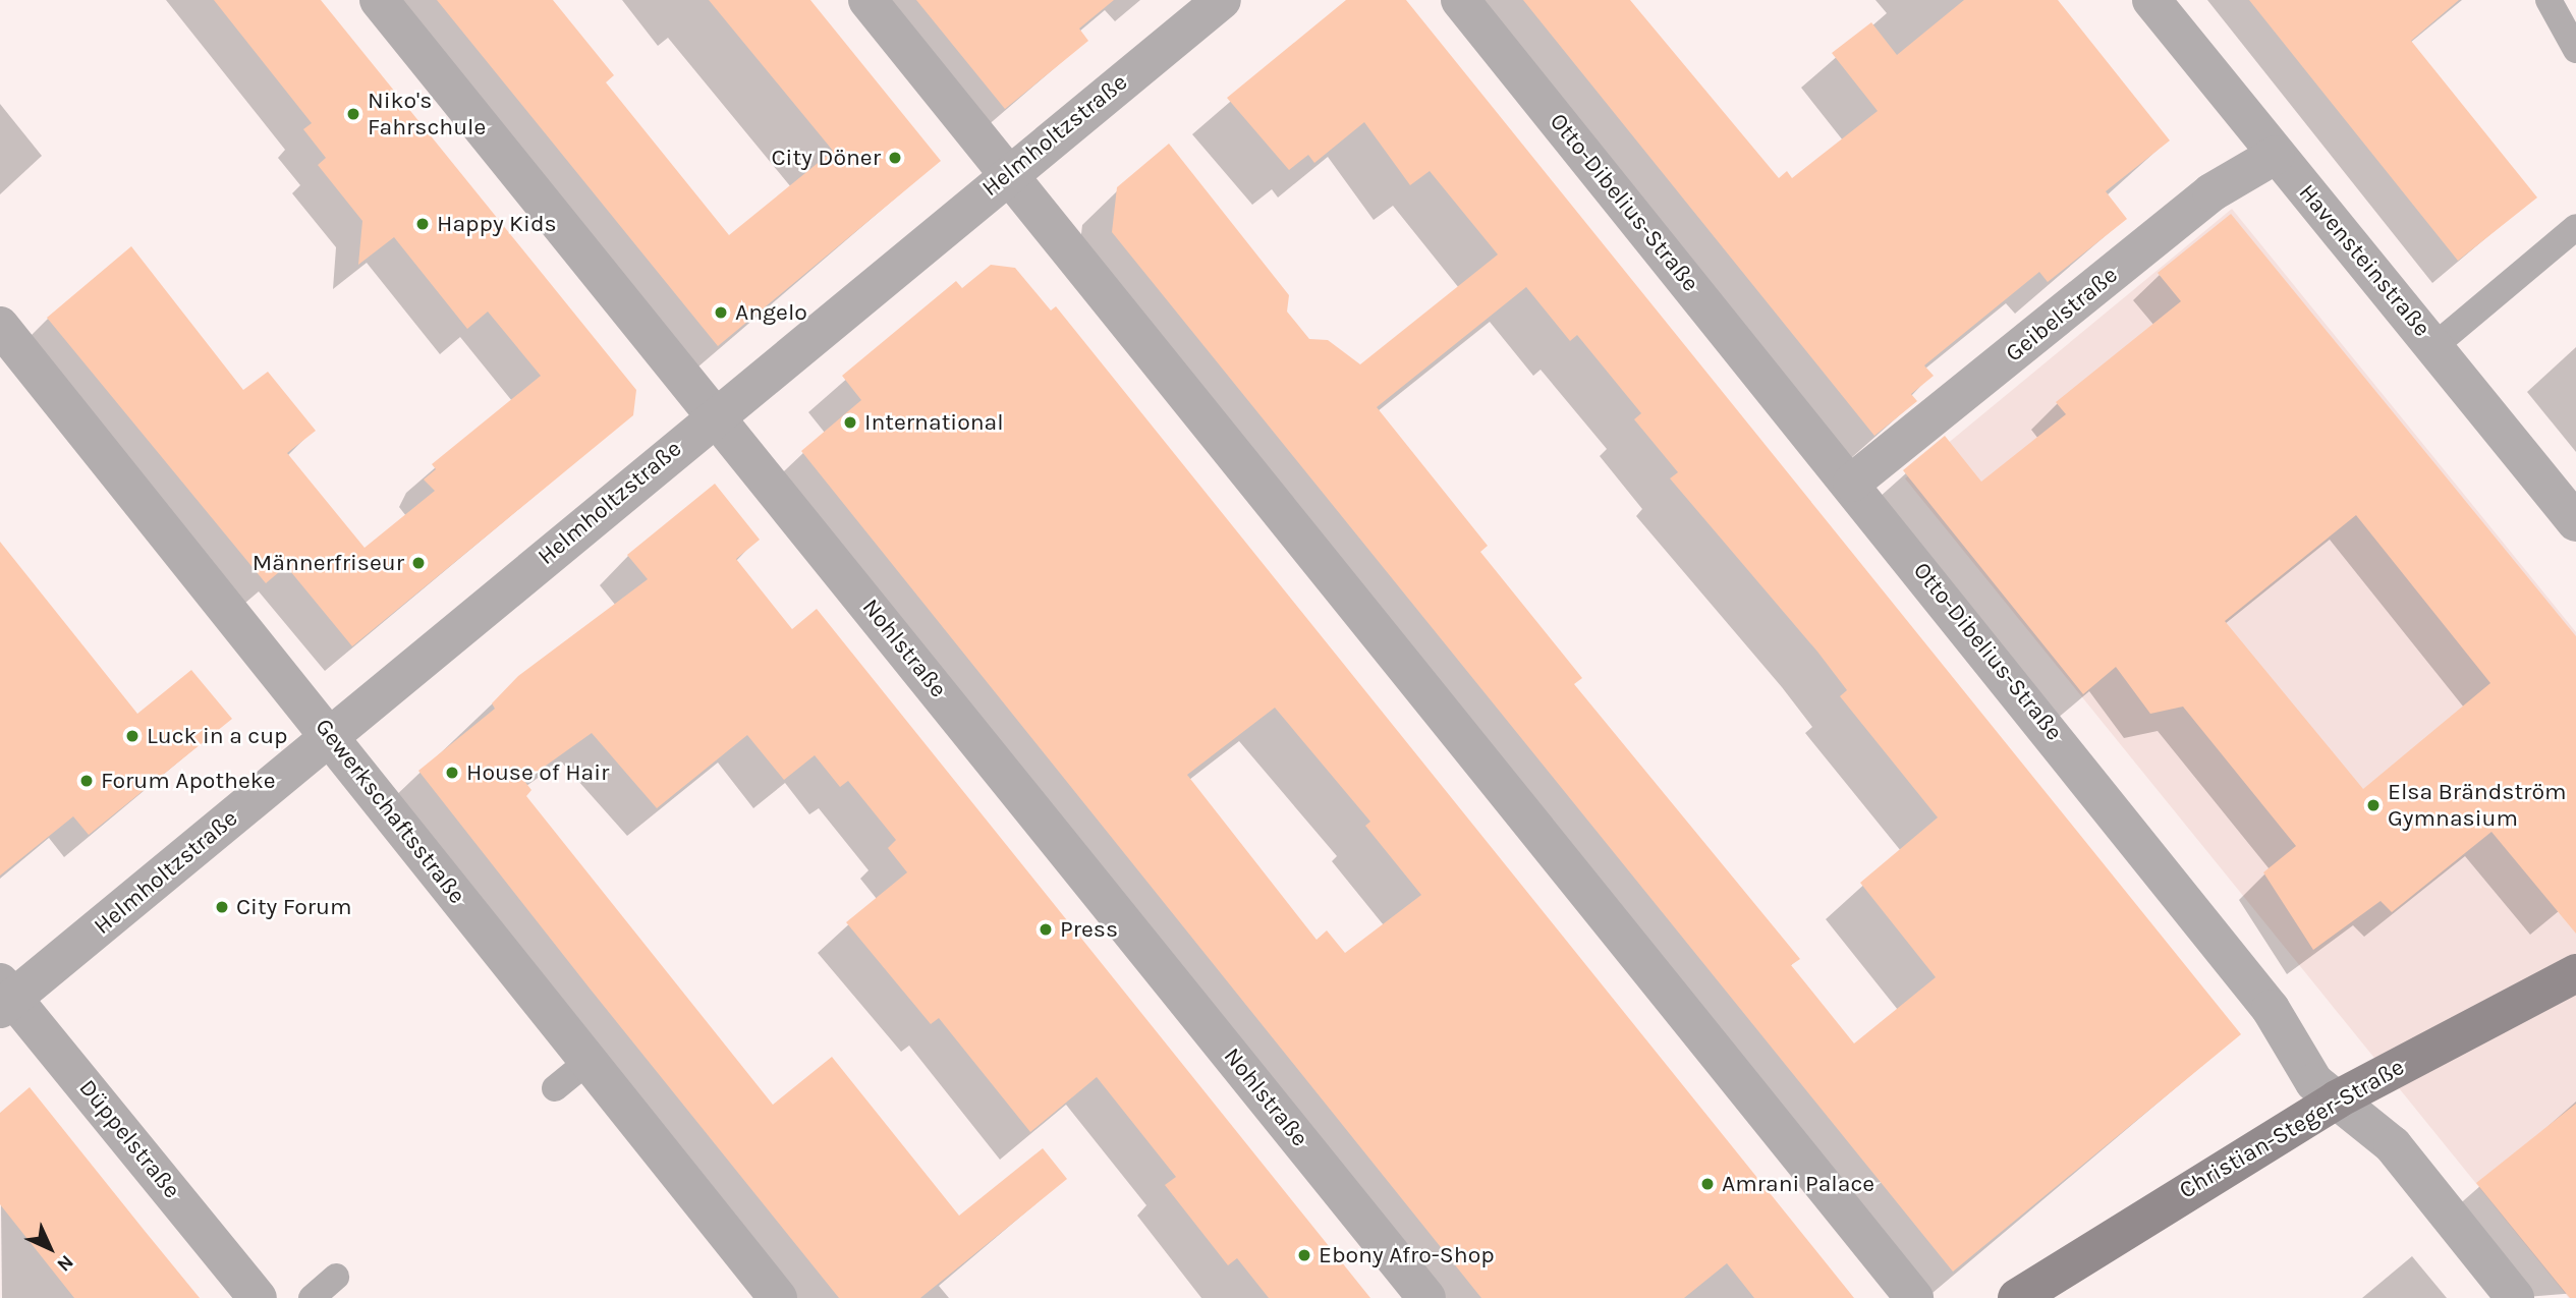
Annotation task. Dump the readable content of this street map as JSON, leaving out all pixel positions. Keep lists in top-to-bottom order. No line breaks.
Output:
{"streets":{"main road":["Christian-Steger-Straße"],"street":["Helmholtzstraße","Otto-Dibelius-Straße","Havensteinstraße","Geibelstraße","Nohlstraße","Gewerkschaftsstraße","Düppelstraße"]},"crossings":[["Helmholtzstraße","Nohlstraße"],["Helmholtzstraße","Gewerkschaftsstraße"],["Helmholtzstraße","Düppelstraße"],["Otto-Dibelius-Straße","Geibelstraße"],["Otto-Dibelius-Straße","Christian-Steger-Straße"],["Havensteinstraße","Geibelstraße"]],"places":["Niko's Fahrschule","City Döner","Happy Kids","Angelo","International","Männerfriseur","Luck in a cup","House of Hair","Forum Apotheke","Elsa Brändström Gymnasium","City Forum","Press","Amrani Palace","Ebony Afro-Shop"],"north":"bottom right"}
